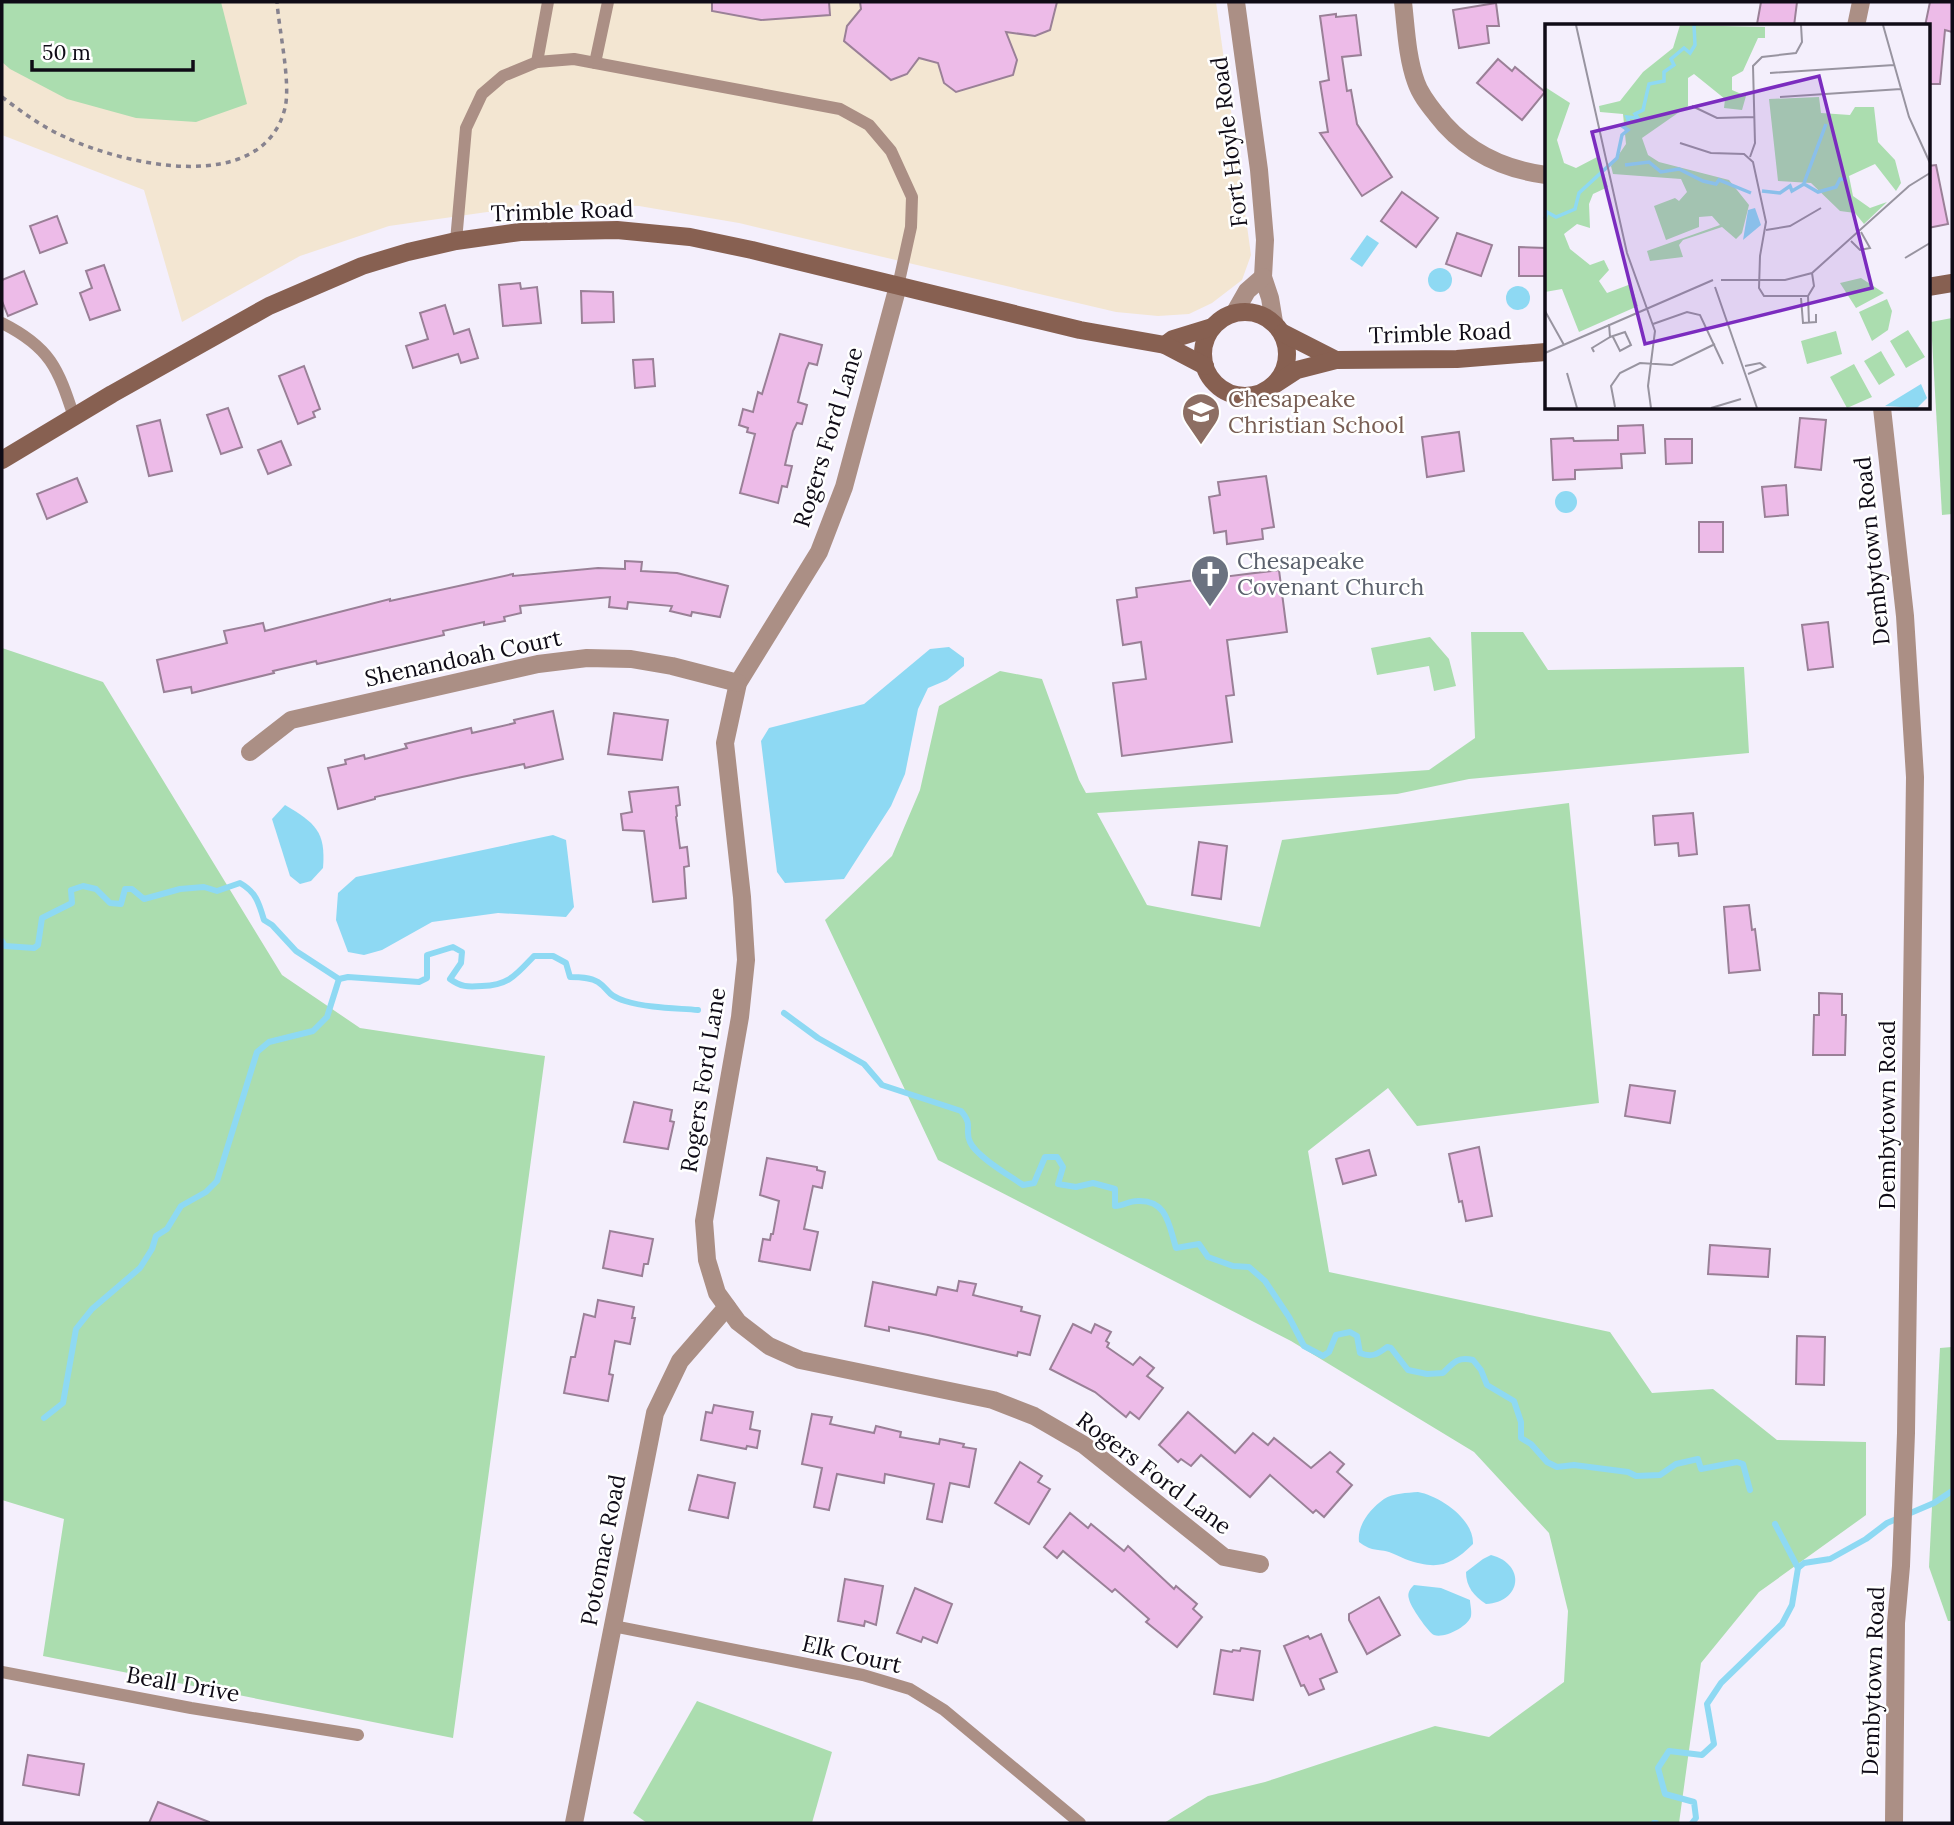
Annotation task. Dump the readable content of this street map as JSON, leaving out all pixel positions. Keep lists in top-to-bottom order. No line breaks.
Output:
{"streets":{"street":["Fort Hoyle Road","Trimble Road","Rogers Ford Lane","Dembytown Road","Shenandoah Court","Potomac Road"],"lane":["Elk Court","Beall Drive"]},"crossings":[["Fort Hoyle Road","Trimble Road"],["Trimble Road","Rogers Ford Lane"],["Rogers Ford Lane","Shenandoah Court"],["Rogers Ford Lane","Potomac Road"],["Potomac Road","Elk Court"]],"places":{"school or university":["Chesapeake Christian School"],"church":["Chesapeake Covenant Church"]},"scale_bar":"50 m"}
